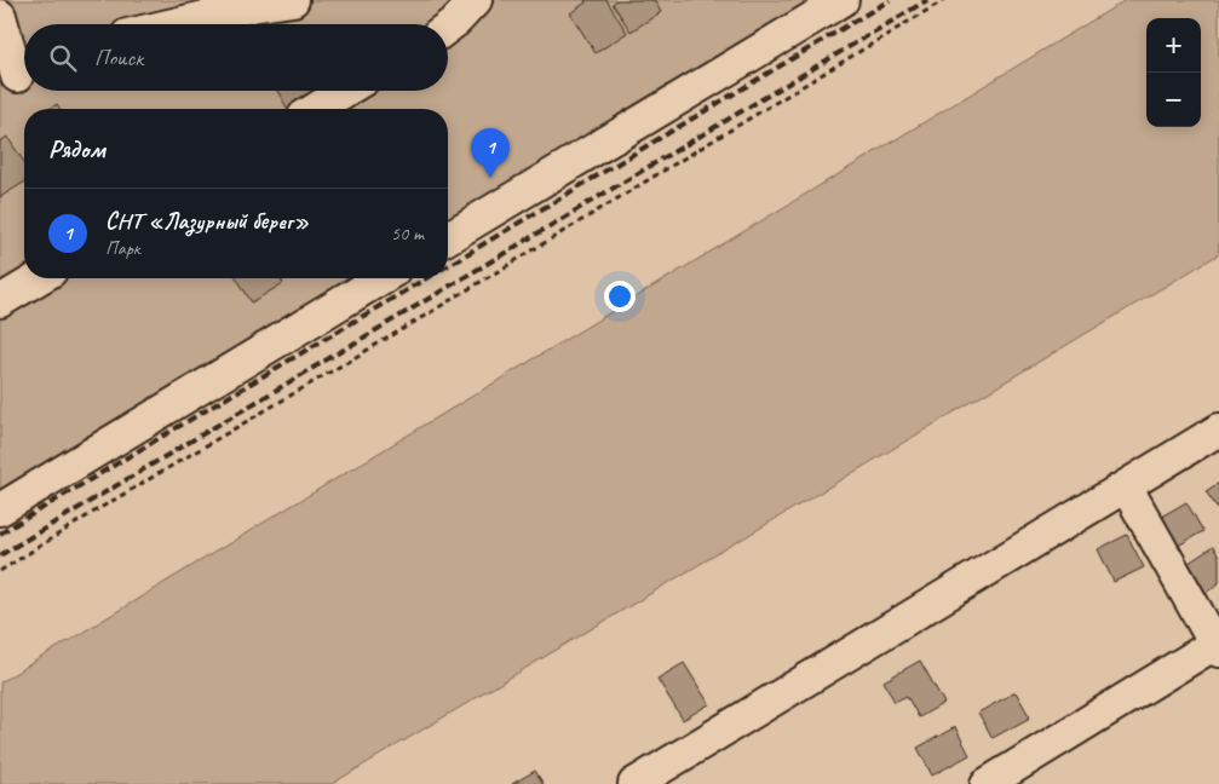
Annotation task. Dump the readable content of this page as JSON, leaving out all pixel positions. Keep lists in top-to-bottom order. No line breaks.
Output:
{"page":{"map_buttons":["+","−"],"search":"Поиск","heading":"Рядом","pins":"1","list":[{"mark":"1","name":"СНТ «Лазурный берег»","note":"Парк","value":"50 m"}]}}
